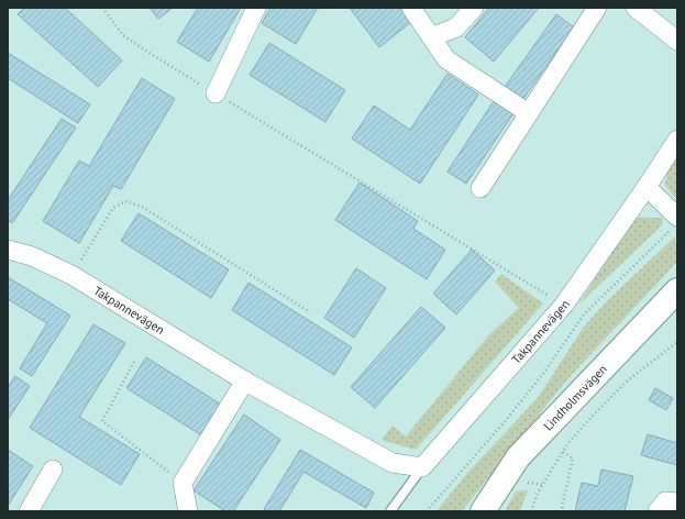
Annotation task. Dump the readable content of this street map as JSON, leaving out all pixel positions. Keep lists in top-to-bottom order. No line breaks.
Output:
{"streets":{"main road":["Lindholmsvägen"],"street":["Takpannevägen"]}}
